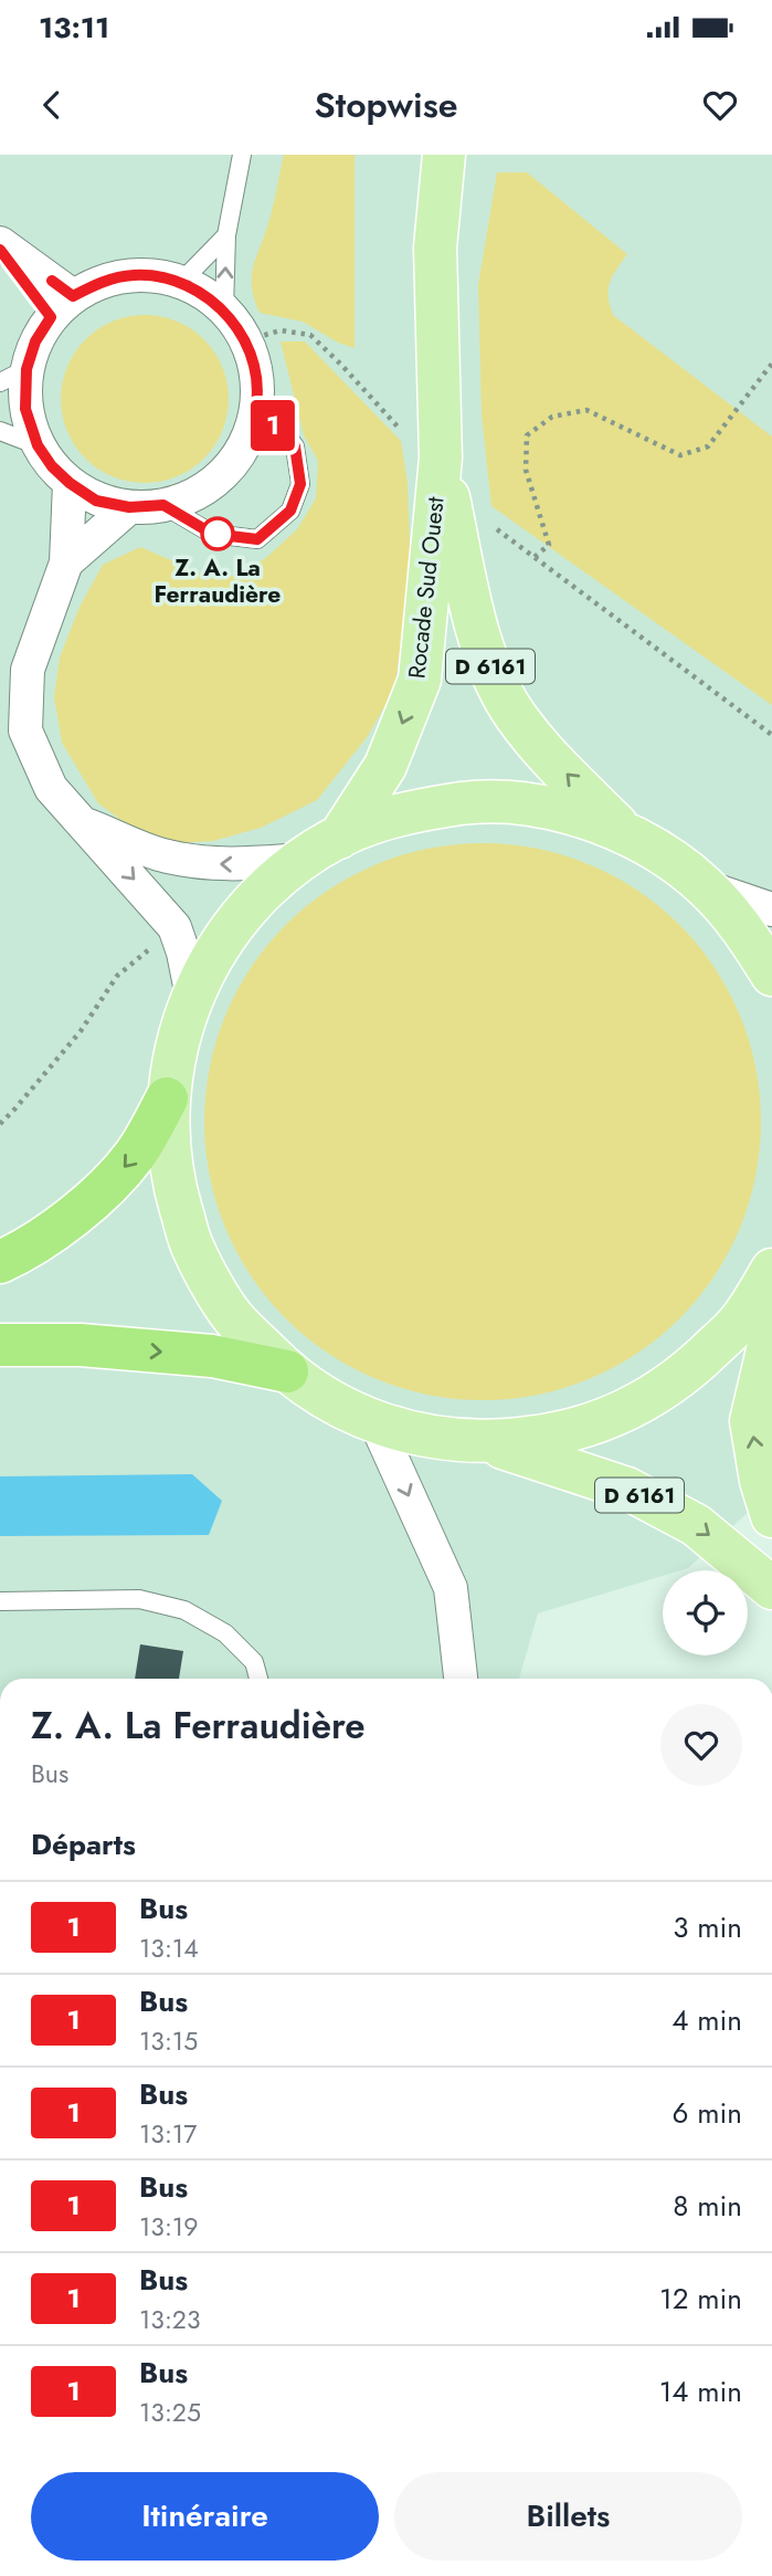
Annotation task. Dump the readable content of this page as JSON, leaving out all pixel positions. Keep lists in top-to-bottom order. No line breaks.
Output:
{"streets":{"main road":["Rocade Sud Ouest","D 6161"]},"places":["Z. A. La Ferraudière"],"lines":["bus line 1"],"page":{"status":"13:11","header":"Stopwise","on_map":"1","heading":[["Z. A. La Ferraudière","Bus"],"Départs"],"list":[{"mark":"1","name":"Bus","note":"13:14","value":"3 min"},{"mark":"1","name":"Bus","note":"13:15","value":"4 min"},{"mark":"1","name":"Bus","note":"13:17","value":"6 min"},{"mark":"1","name":"Bus","note":"13:19","value":"8 min"},{"mark":"1","name":"Bus","note":"13:23","value":"12 min"},{"mark":"1","name":"Bus","note":"13:25","value":"14 min"}],"buttons":["Itinéraire","Billets"]}}
